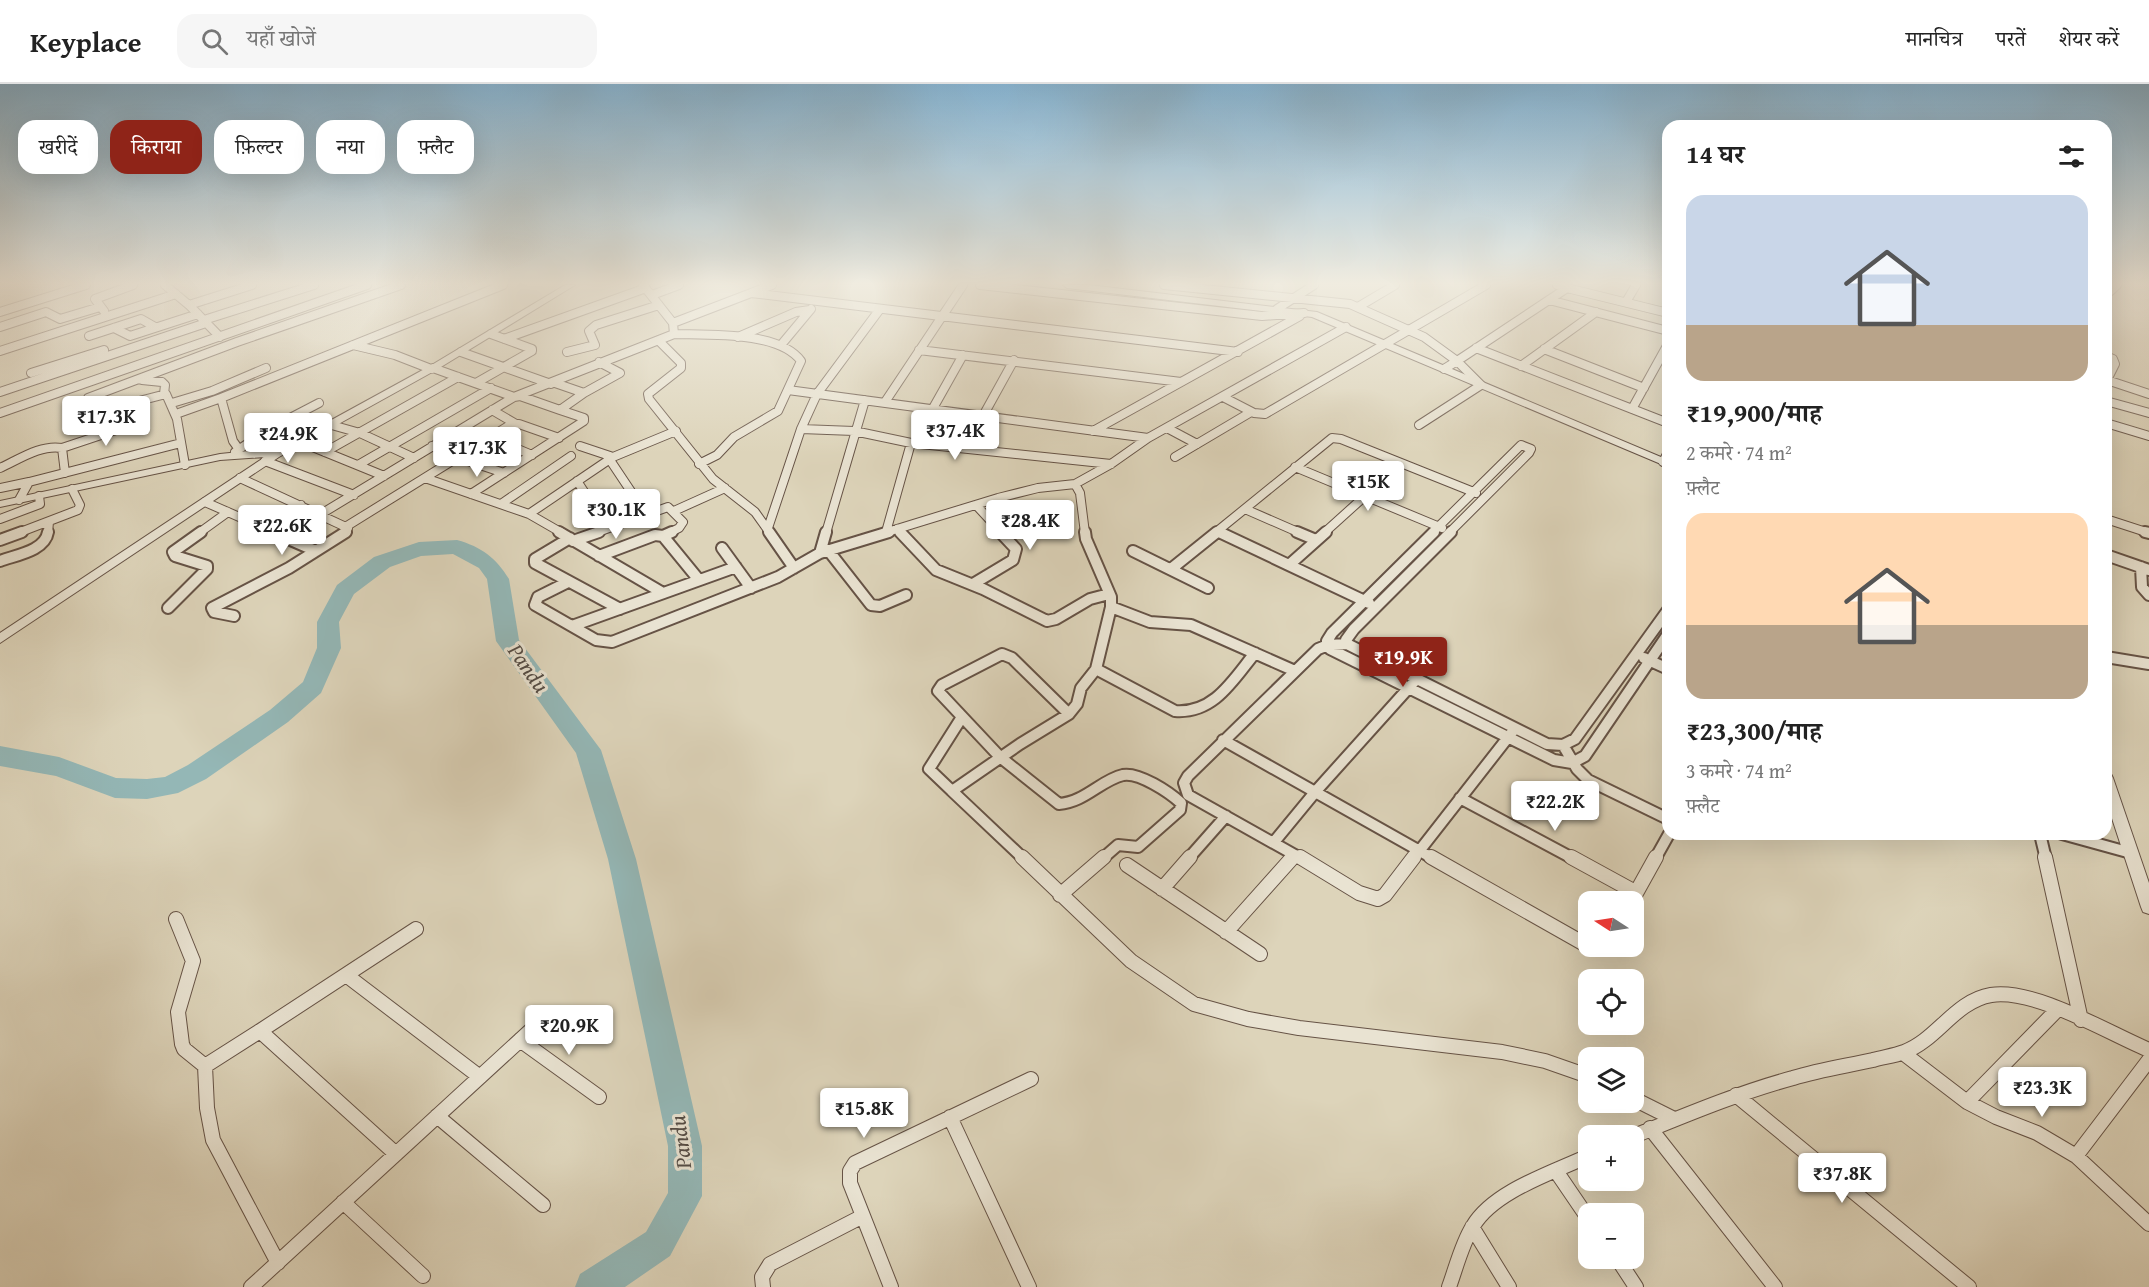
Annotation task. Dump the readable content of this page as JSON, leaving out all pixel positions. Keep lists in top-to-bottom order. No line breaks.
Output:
{"water":["Pandu"],"north":"left","page":{"header":"Keyplace","search":"यहाँ खोजें","nav":["मानचित्र","परतें","शेयर करें"],"chip":["खरीदें","किराया","फ़िल्टर","नया","फ़्लैट"],"heading":"14 घर","list":[{"name":"₹19,900/माह","note":"2 कमरे · 74 m² · फ़्लैट"},{"name":"₹23,300/माह","note":"3 कमरे · 74 m² · फ़्लैट"}],"price":["₹17.3K","₹37.4K","₹24.9K","₹17.3K","₹15K","₹30.1K","₹28.4K","₹22.6K","₹19.9K","₹22.2K","₹20.9K","₹23.3K","₹15.8K","₹37.8K"],"map_buttons":["+","−"]}}
